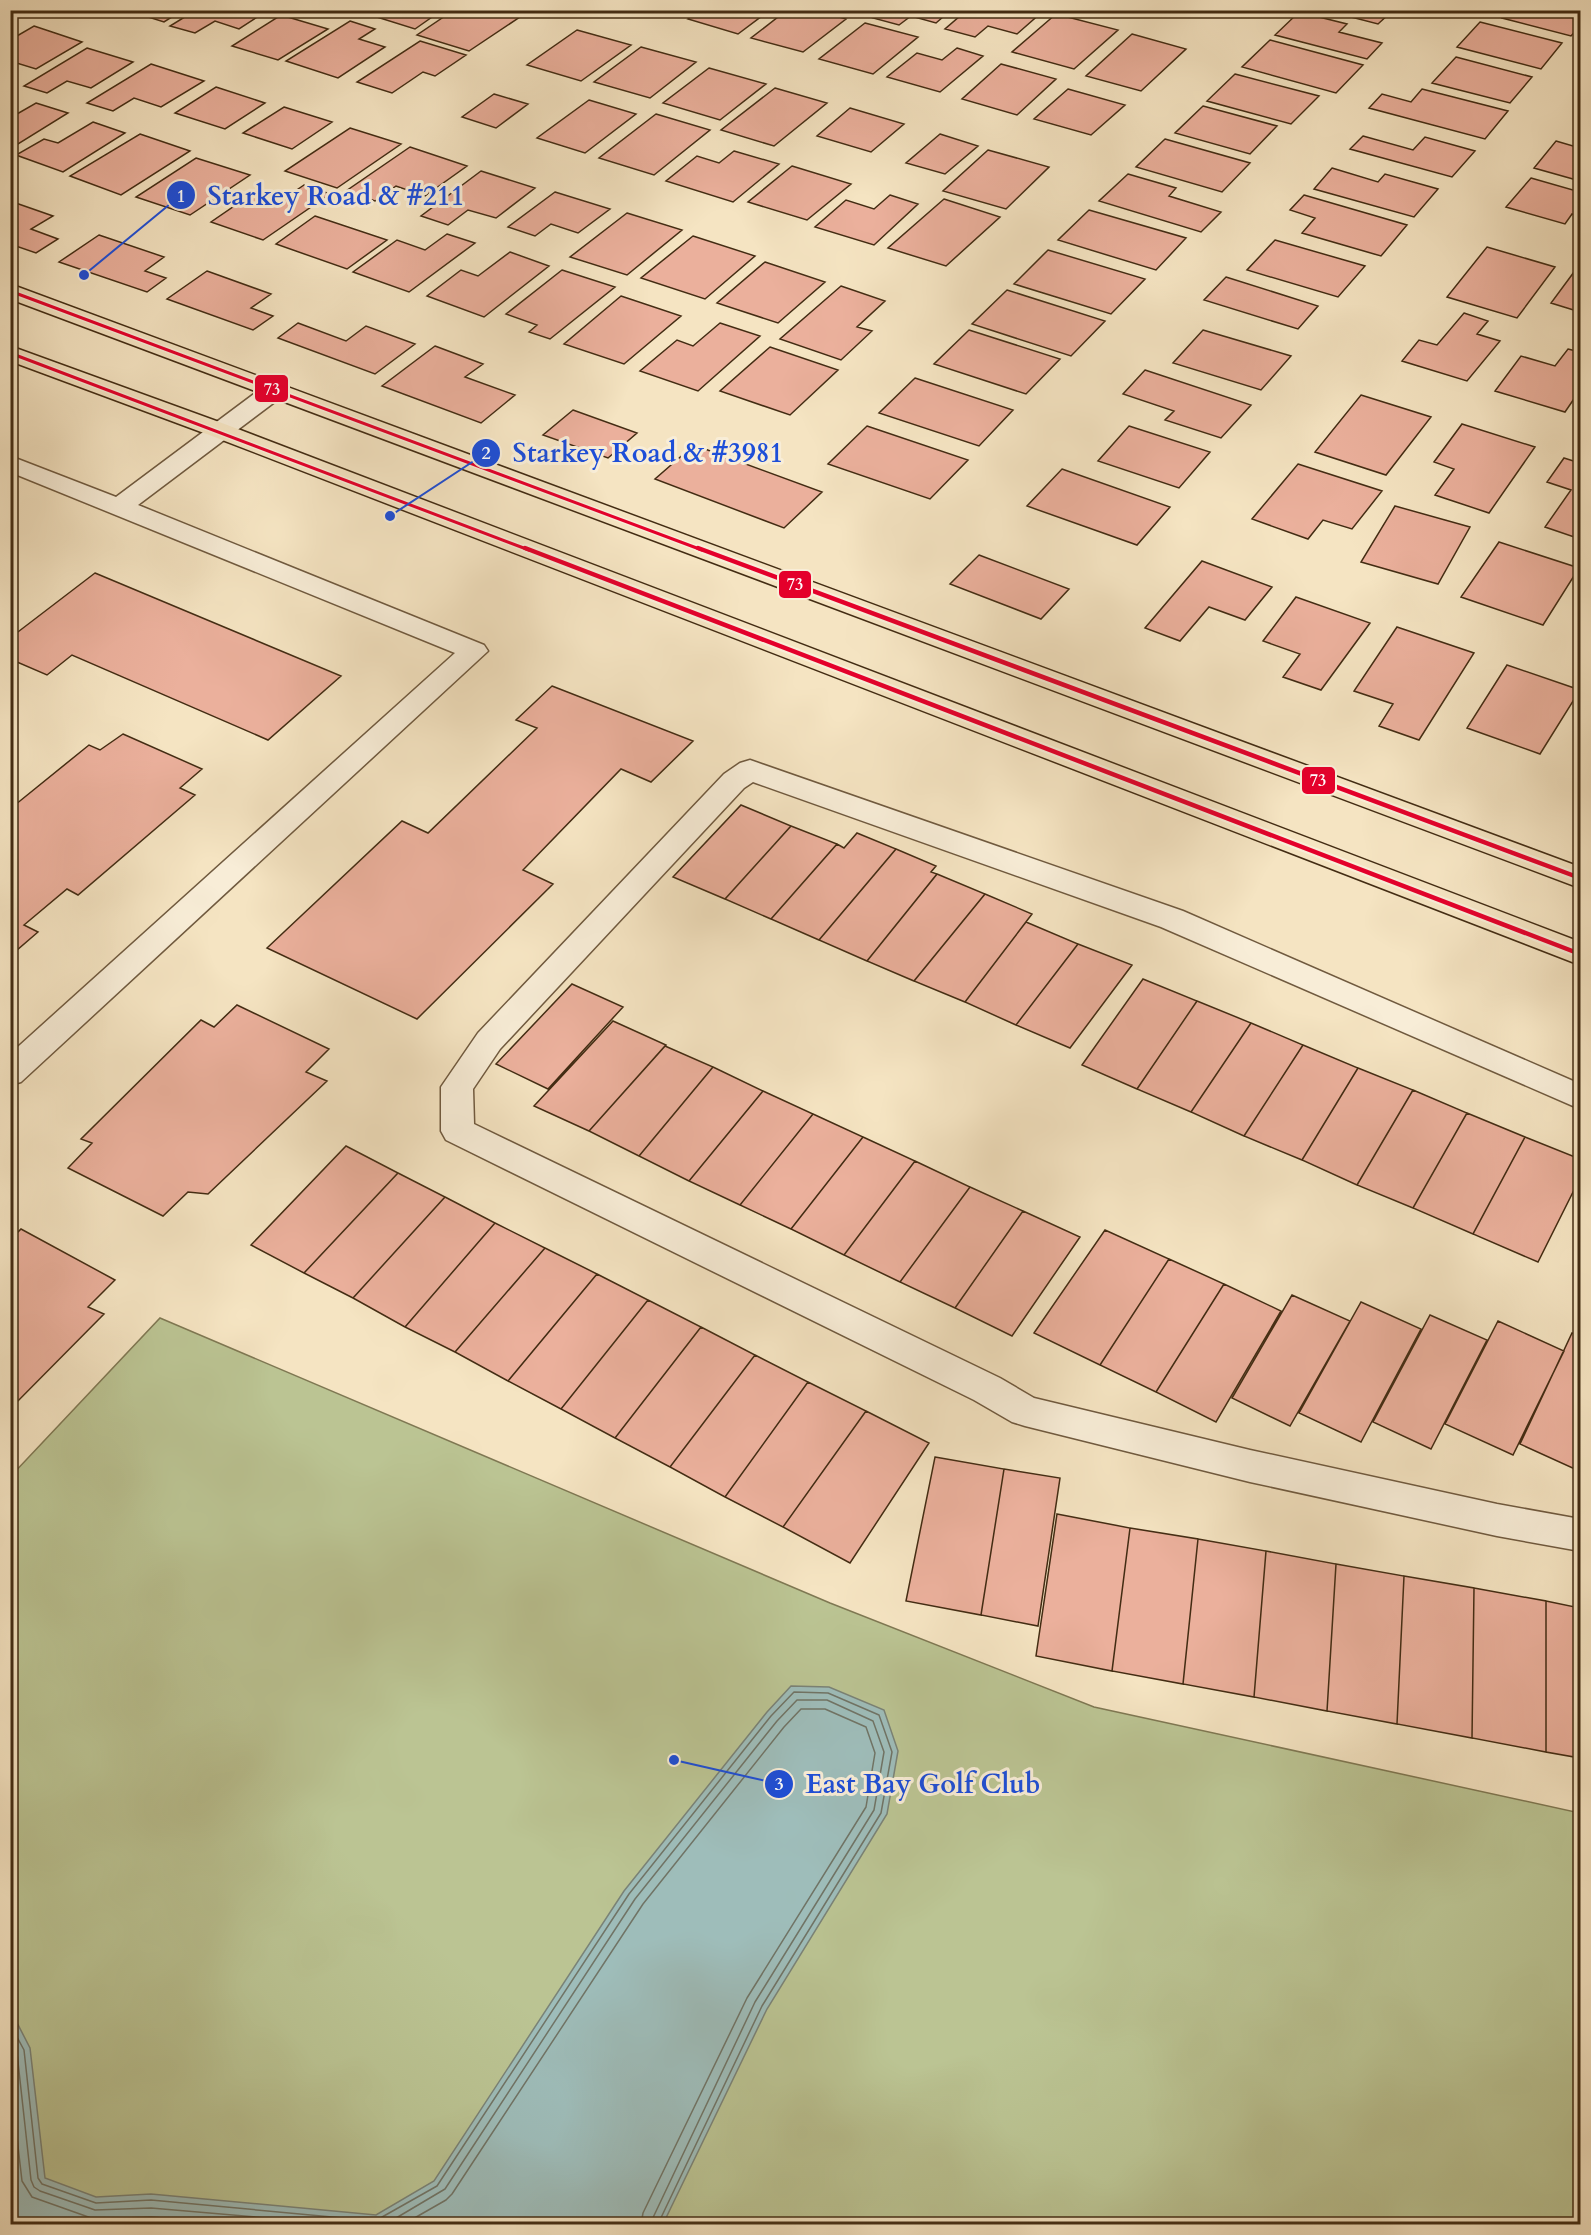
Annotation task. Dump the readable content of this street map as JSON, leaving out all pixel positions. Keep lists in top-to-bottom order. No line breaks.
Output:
{"places":["Starkey Road & #211","Starkey Road & #3981","East Bay Golf Club"],"lines":["transit line 73"]}
